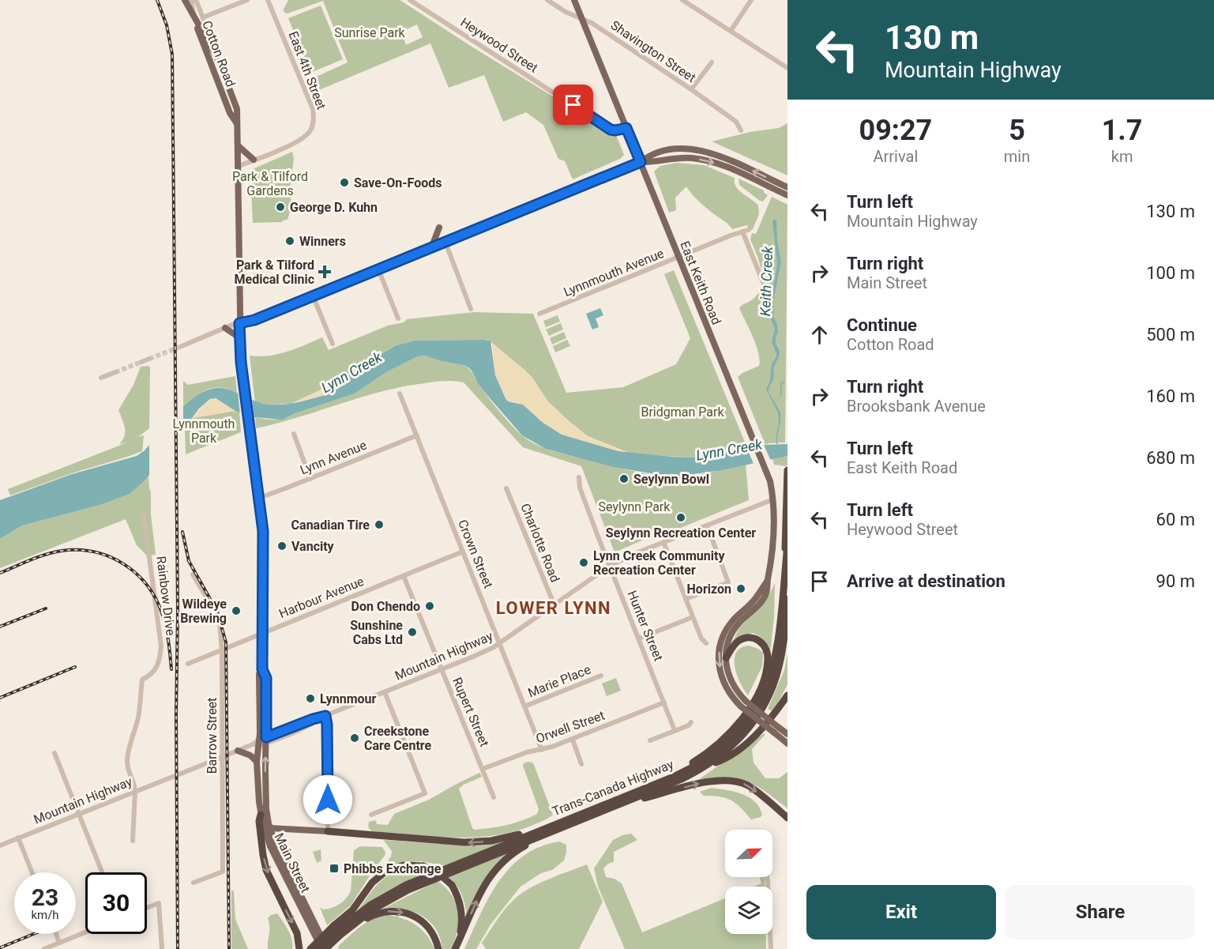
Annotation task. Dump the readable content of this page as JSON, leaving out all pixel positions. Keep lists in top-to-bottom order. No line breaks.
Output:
{"streets":{"highway":["Trans-Canada Highway"],"main road":["Cotton Road","East Keith Road","Main Street"],"street":["Heywood Street","Shavington Street","East 4th Street","Lynnmouth Avenue","Lynn Avenue","Charlotte Road","Crown Street","Rainbow Drive","Harbour Avenue","Hunter Street","Mountain Highway","Marie Place","Rupert Street","Orwell Street","Barrow Street"]},"crossings":[["Heywood Street","East Keith Road"],["Shavington Street","East Keith Road"],["Cotton Road","Main Street"],["Lynnmouth Avenue","East Keith Road"],["East Keith Road","Mountain Highway"],["Lynn Avenue","Crown Street"],["Lynn Avenue","Main Street"],["Charlotte Road","Mountain Highway"],["Crown Street","Harbour Avenue"],["Crown Street","Mountain Highway"],["Crown Street","Marie Place"],["Crown Street","Orwell Street"],["Rainbow Drive","Mountain Highway"],["Harbour Avenue","Rupert Street"],["Harbour Avenue","Barrow Street"],["Harbour Avenue","Main Street"],["Hunter Street","Mountain Highway"],["Hunter Street","Orwell Street"],["Mountain Highway","Rupert Street"],["Mountain Highway","Barrow Street"],["Mountain Highway","Main Street"],["Rupert Street","Orwell Street"],["Trans-Canada Highway","Main Street"]],"districts":["LOWER LYNN"],"water":["Keith Creek","Lynn Creek"],"parks":["Sunrise Park","Park & Tilford Gardens","Bridgman Park","Lynnmouth Park","Seylynn Park"],"places":{"other":["Save-On-Foods","George D. Kuhn","Winners","Seylynn Bowl","Seylynn Recreation Center","Canadian Tire","Vancity","Lynn Creek Community Recreation Center","Horizon","Don Chendo","Wildeye Brewing","Sunshine Cabs Ltd","Lynnmour","Creekstone Care Centre"],"health":["Park & Tilford Medical Clinic"],"transit":["Phibbs Exchange"]},"north":"top right","page":{"turn":["130 m","Mountain Highway"],"eta":["09:27","Arrival","5","min","1.7","km"],"list":[{"name":"Turn left","note":"Mountain Highway","value":"130 m"},{"name":"Turn right","note":"Main Street","value":"100 m"},{"name":"Continue","note":"Cotton Road","value":"500 m"},{"name":"Turn right","note":"Brooksbank Avenue","value":"160 m"},{"name":"Turn left","note":"East Keith Road","value":"680 m"},{"name":"Turn left","note":"Heywood Street","value":"60 m"},{"name":"Arrive at destination","value":"90 m"}],"speed":"23 km/h","limit":"30","buttons":["Exit","Share"]}}
